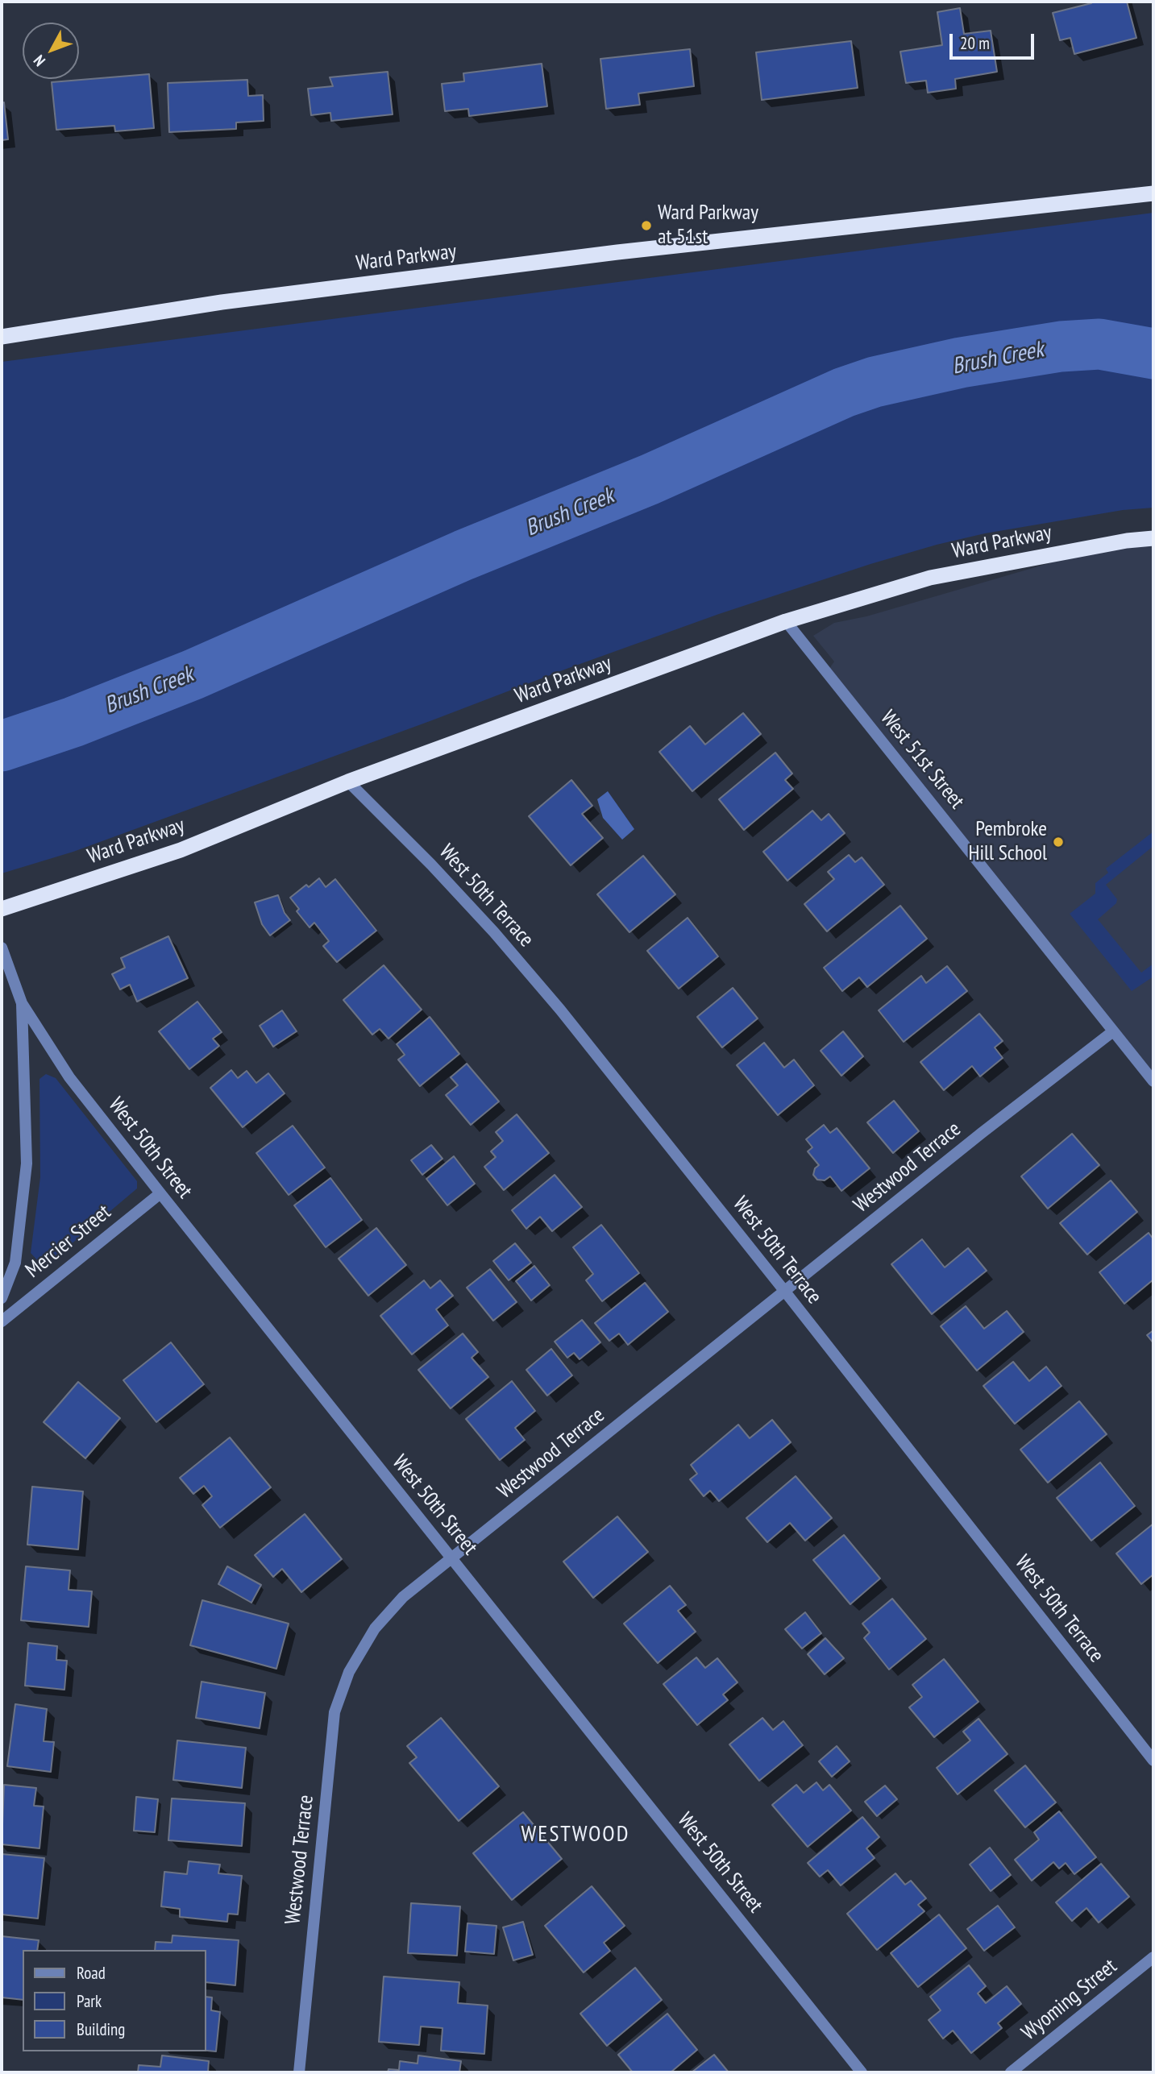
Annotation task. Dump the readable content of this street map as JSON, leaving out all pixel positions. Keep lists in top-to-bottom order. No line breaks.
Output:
{"streets":{"highway":["Ward Parkway"],"street":["West 51st Street","West 50th Terrace","West 50th Street","Westwood Terrace","Mercier Street","Wyoming Street"]},"crossings":[["Ward Parkway","West 51st Street"],["Ward Parkway","West 50th Terrace"],["West 51st Street","Westwood Terrace"],["West 50th Terrace","Westwood Terrace"],["West 50th Street","Westwood Terrace"],["West 50th Street","Mercier Street"]],"districts":["WESTWOOD"],"water":["Brush Creek"],"places":["Ward Parkway at 51st","Pembroke Hill School"],"legend":["Road","Park","Building"],"scale_bar":"20 m","north":"bottom left"}
